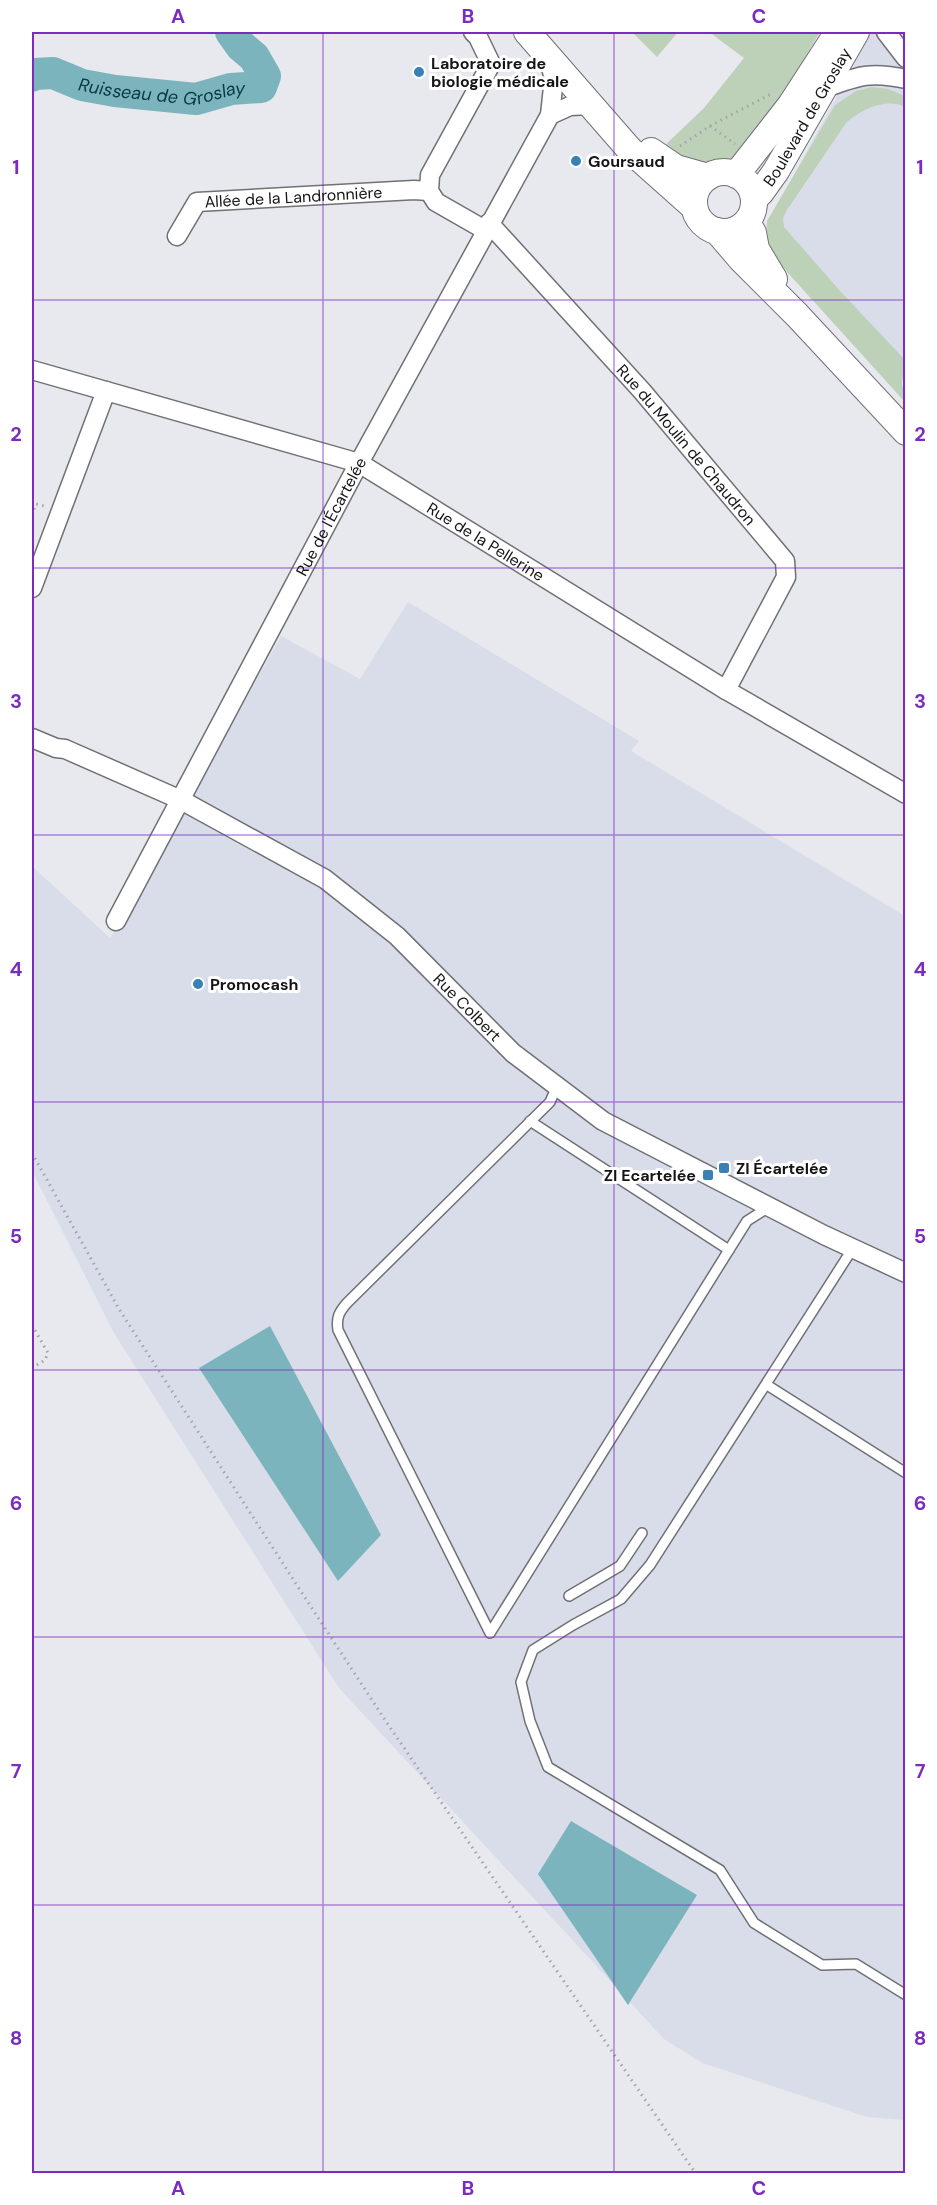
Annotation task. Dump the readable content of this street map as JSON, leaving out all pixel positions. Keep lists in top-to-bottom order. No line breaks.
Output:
{"streets":{"main road":["Boulevard de Groslay"],"street":["Allée de la Landronnière","Rue du Moulin de Chaudron","Rue de l'Écartelée","Rue de la Pellerine","Rue Colbert"]},"crossings":[["Allée de la Landronnière","Rue du Moulin de Chaudron"],["Rue du Moulin de Chaudron","Rue de l'Écartelée"],["Rue du Moulin de Chaudron","Rue de la Pellerine"],["Rue de l'Écartelée","Rue de la Pellerine"],["Rue de l'Écartelée","Rue Colbert"]],"water":["Ruisseau de Groslay"],"places":{"other":["Laboratoire de biologie médicale","Goursaud","Promocash"],"transit":["ZI Écartelée","ZI Ecartelée"]},"grid":{"columns":["A","B","C"],"rows":["1","2","3","4","5","6","7","8"]}}
